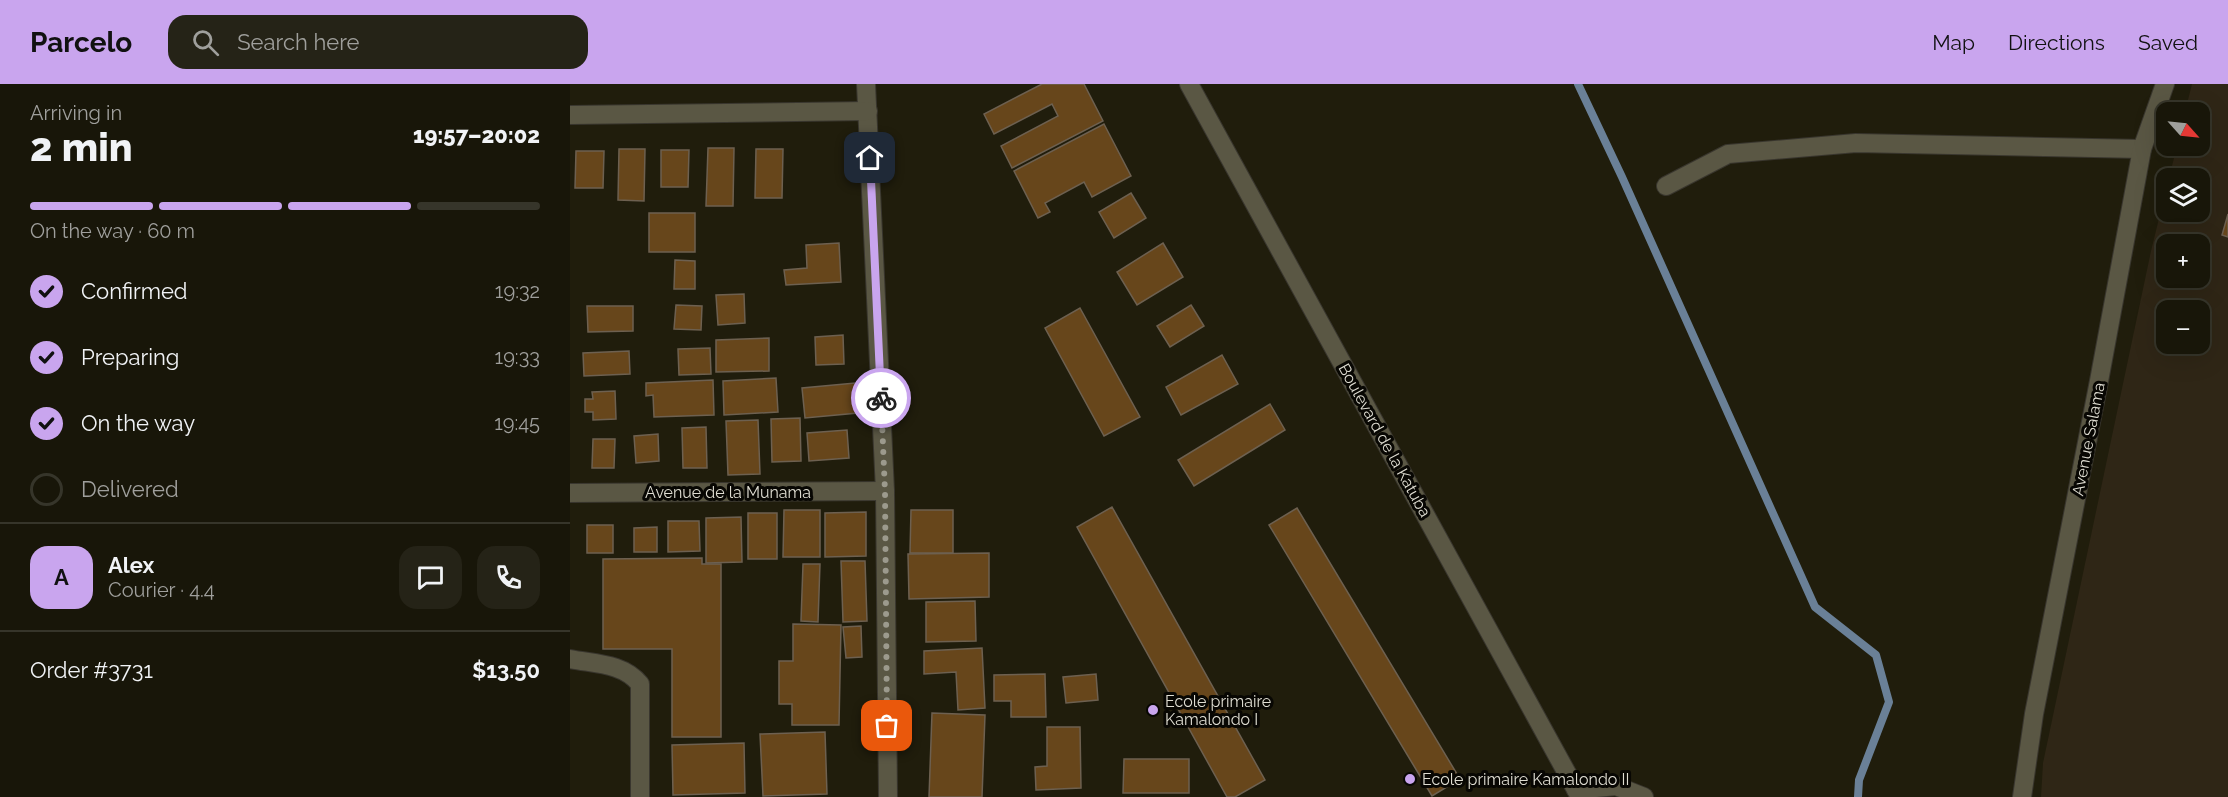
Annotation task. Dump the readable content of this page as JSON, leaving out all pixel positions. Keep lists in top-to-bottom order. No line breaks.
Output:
{"streets":{"street":["Avenue Salama","Boulevard de la Katuba","Avenue de la Munama"]},"places":["Ecole primaire Kamalondo I","Ecole primaire Kamalondo II"],"north":"bottom right","page":{"header":"Parcelo","search":"Search here","nav":["Map","Directions","Saved"],"heading":["2 min","Arriving in","19:57–20:02"],"panel":["Alex","Courier · 4.4","Order #3731","$13.50"],"map_buttons":["+","−"],"bar":"On the way · 60 m","list":[["Confirmed","19:32"],["Preparing","19:33"],["On the way","19:45"],"Delivered"],"round":"A"}}
